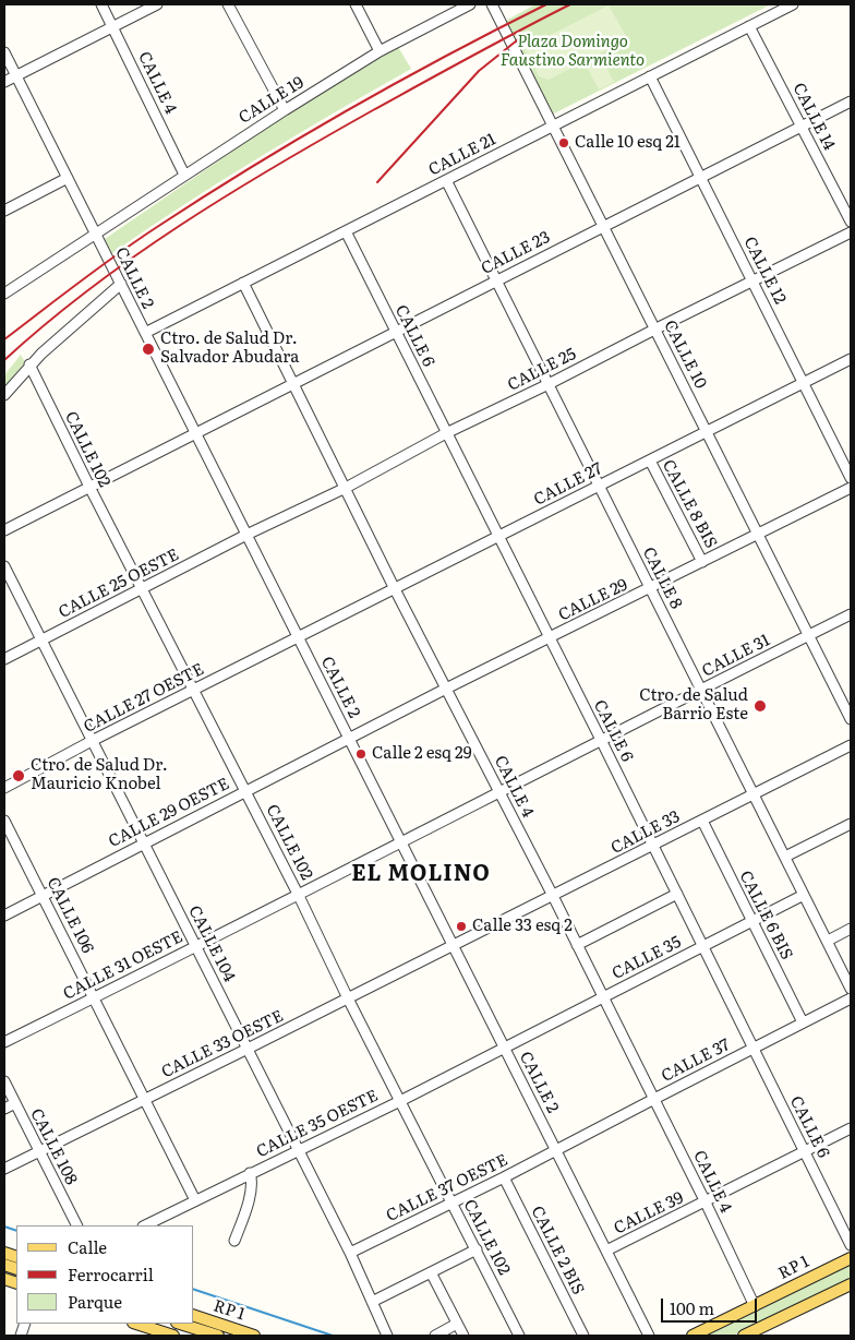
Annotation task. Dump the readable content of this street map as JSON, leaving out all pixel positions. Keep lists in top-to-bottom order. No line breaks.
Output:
{"streets":{"main road":["RP 1"],"street":["CALLE 4","CALLE 19","CALLE 14","CALLE 21","CALLE 23","CALLE 12","CALLE 2","CALLE 6","CALLE 10","CALLE 25","CALLE 102","CALLE 27","CALLE 8 BIS","CALLE 8","CALLE 25 OESTE","CALLE 29","CALLE 31","CALLE 27 OESTE","CALLE 29 OESTE","CALLE 33","CALLE 106","CALLE 6 BIS","CALLE 104","CALLE 35","CALLE 31 OESTE","CALLE 33 OESTE","CALLE 37","CALLE 35 OESTE","CALLE 108","CALLE 37 OESTE","CALLE 39","CALLE 2 BIS"]},"crossings":[["CALLE 4","CALLE 19"],["CALLE 4","CALLE 21"],["CALLE 4","CALLE 23"],["CALLE 4","CALLE 25"],["CALLE 4","CALLE 27"],["CALLE 4","CALLE 29"],["CALLE 4","CALLE 31"],["CALLE 4","CALLE 33"],["CALLE 4","CALLE 35"],["CALLE 4","CALLE 37"],["CALLE 4","CALLE 39"],["CALLE 4","RP 1"],["CALLE 19","CALLE 2"],["CALLE 14","CALLE 21"],["CALLE 14","CALLE 23"],["CALLE 21","CALLE 12"],["CALLE 21","CALLE 2"],["CALLE 21","CALLE 6"],["CALLE 21","CALLE 10"],["CALLE 21","CALLE 8"],["CALLE 23","CALLE 12"],["CALLE 23","CALLE 2"],["CALLE 23","CALLE 6"],["CALLE 23","CALLE 10"],["CALLE 23","CALLE 102"],["CALLE 23","CALLE 8"],["CALLE 12","CALLE 25"],["CALLE 12","CALLE 27"],["CALLE 2","CALLE 25"],["CALLE 2","CALLE 27"],["CALLE 2","CALLE 25 OESTE"],["CALLE 2","CALLE 29"],["CALLE 2","CALLE 31"],["CALLE 2","CALLE 27 OESTE"],["CALLE 2","CALLE 29 OESTE"],["CALLE 2","CALLE 33"],["CALLE 2","CALLE 35"],["CALLE 2","CALLE 31 OESTE"],["CALLE 2","CALLE 33 OESTE"],["CALLE 2","CALLE 37"],["CALLE 2","CALLE 35 OESTE"],["CALLE 2","CALLE 37 OESTE"],["CALLE 2","CALLE 39"],["CALLE 6","CALLE 25"],["CALLE 6","CALLE 27"],["CALLE 6","CALLE 29"],["CALLE 6","CALLE 31"],["CALLE 6","CALLE 33"],["CALLE 6","CALLE 35"],["CALLE 6","CALLE 37"],["CALLE 6","CALLE 39"],["CALLE 10","CALLE 25"],["CALLE 10","CALLE 27"],["CALLE 10","CALLE 29"],["CALLE 10","CALLE 31"],["CALLE 25","CALLE 8"],["CALLE 25","CALLE 25 OESTE"],["CALLE 102","CALLE 25 OESTE"],["CALLE 102","CALLE 27 OESTE"],["CALLE 102","CALLE 29 OESTE"],["CALLE 102","CALLE 31 OESTE"],["CALLE 102","CALLE 33 OESTE"],["CALLE 102","CALLE 35 OESTE"],["CALLE 102","CALLE 37 OESTE"],["CALLE 27","CALLE 8 BIS"],["CALLE 27","CALLE 8"],["CALLE 27","CALLE 27 OESTE"],["CALLE 8 BIS","CALLE 29"],["CALLE 8","CALLE 29"],["CALLE 8","CALLE 31"],["CALLE 8","CALLE 33"],["CALLE 8","CALLE 35"],["CALLE 25 OESTE","CALLE 104"],["CALLE 29","CALLE 29 OESTE"],["CALLE 31","CALLE 31 OESTE"],["CALLE 27 OESTE","CALLE 104"],["CALLE 29 OESTE","CALLE 106"],["CALLE 29 OESTE","CALLE 104"],["CALLE 33","CALLE 6 BIS"],["CALLE 33","CALLE 33 OESTE"],["CALLE 106","CALLE 31 OESTE"],["CALLE 106","CALLE 33 OESTE"],["CALLE 106","CALLE 35 OESTE"],["CALLE 6 BIS","CALLE 35"],["CALLE 6 BIS","CALLE 37"],["CALLE 104","CALLE 31 OESTE"],["CALLE 104","CALLE 33 OESTE"],["CALLE 104","CALLE 35 OESTE"],["CALLE 104","CALLE 37 OESTE"],["CALLE 35","CALLE 35 OESTE"],["CALLE 33 OESTE","CALLE 108"],["CALLE 37","CALLE 37 OESTE"],["CALLE 37 OESTE","CALLE 2 BIS"]],"districts":["EL MOLINO"],"parks":["Plaza Domingo Faustino Sarmiento"],"places":["Calle 10 esq 21","Ctro. de Salud Dr. Salvador Abudara","Ctro. de Salud Barrio Este","Calle 2 esq 29","Ctro. de Salud Dr. Mauricio Knobel","Calle 33 esq 2"],"legend":["Calle","Ferrocarril","Parque"],"scale_bar":"100 m"}
